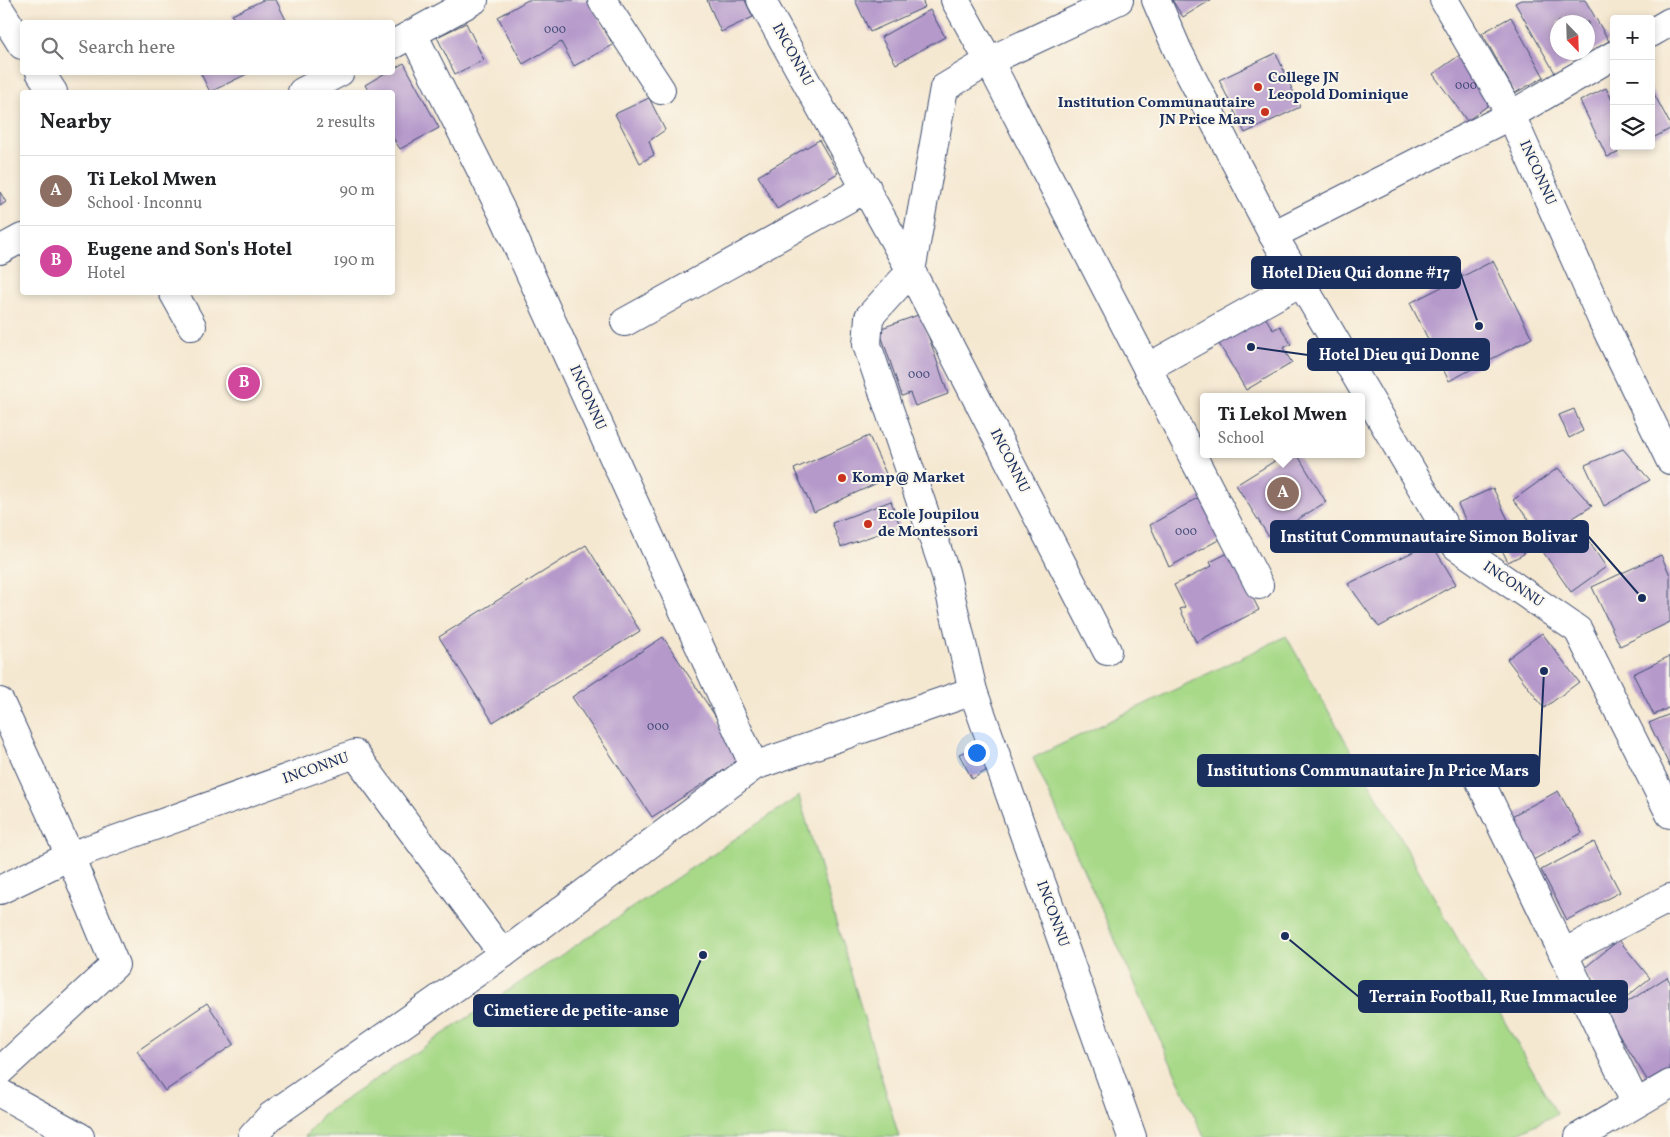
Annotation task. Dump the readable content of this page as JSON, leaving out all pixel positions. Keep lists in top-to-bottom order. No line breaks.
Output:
{"streets":{"street":["INCONNU"]},"places":["College JN Leopold Dominique","Institution Communautaire JN Price Mars","Hotel Dieu Qui donne #17","Hotel Dieu qui Donne","Komp@ Market","Ecole Joupilou de Montessori","Institut Communautaire Simon Bolivar","Institutions Communautaire Jn Price Mars","Terrain Football, Rue Immaculee","Cimetiere de petite-anse"],"house_numbers":["000","000","000","000","000"],"north":"bottom right","page":{"map_buttons":["+","−"],"search":"Search here","heading":["Nearby","2 results"],"list":[{"mark":"A","name":"Ti Lekol Mwen","note":"School · Inconnu","value":"90 m"},{"mark":"B","name":"Eugene and Son's Hotel","note":"Hotel","value":"190 m"}],"pins":["B","A"],"popup":["Ti Lekol Mwen","School"]}}
